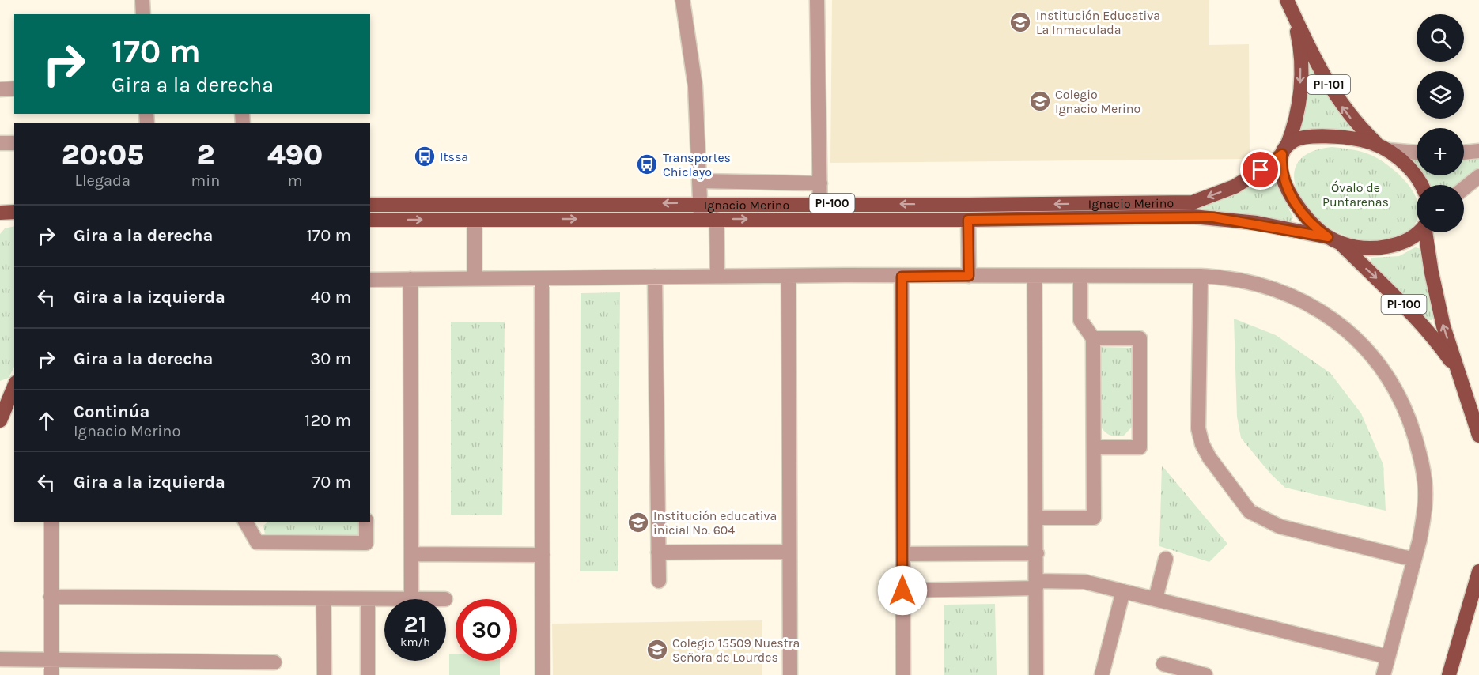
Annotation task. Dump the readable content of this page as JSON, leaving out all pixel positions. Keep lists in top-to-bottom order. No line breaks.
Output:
{"streets":{"main road":["PI-101","Ignacio Merino","PI-100"]},"crossings":[["PI-101","Ignacio Merino"],["PI-101","PI-100"],["Ignacio Merino","PI-100"]],"parks":["Óvalo de Puntarenas"],"places":{"school or university":["Institución Educativa La Inmaculada","Colegio Ignacio Merino","Institución educativa inicial No. 604","Colegio 15509 Nuestra Señora de Lourdes"],"bus stop":["Itssa","Transportes Chiclayo"]},"page":{"map_buttons":["+","−"],"turn":["170 m","Gira a la derecha"],"eta":["20:05","Llegada","2","min","490","m"],"list":[{"name":"Gira a la derecha","value":"170 m"},{"name":"Gira a la izquierda","value":"40 m"},{"name":"Gira a la derecha","value":"30 m"},{"name":"Continúa","note":"Ignacio Merino","value":"120 m"},{"name":"Gira a la izquierda","value":"70 m"}],"speed":"21 km/h","limit":"30"}}
